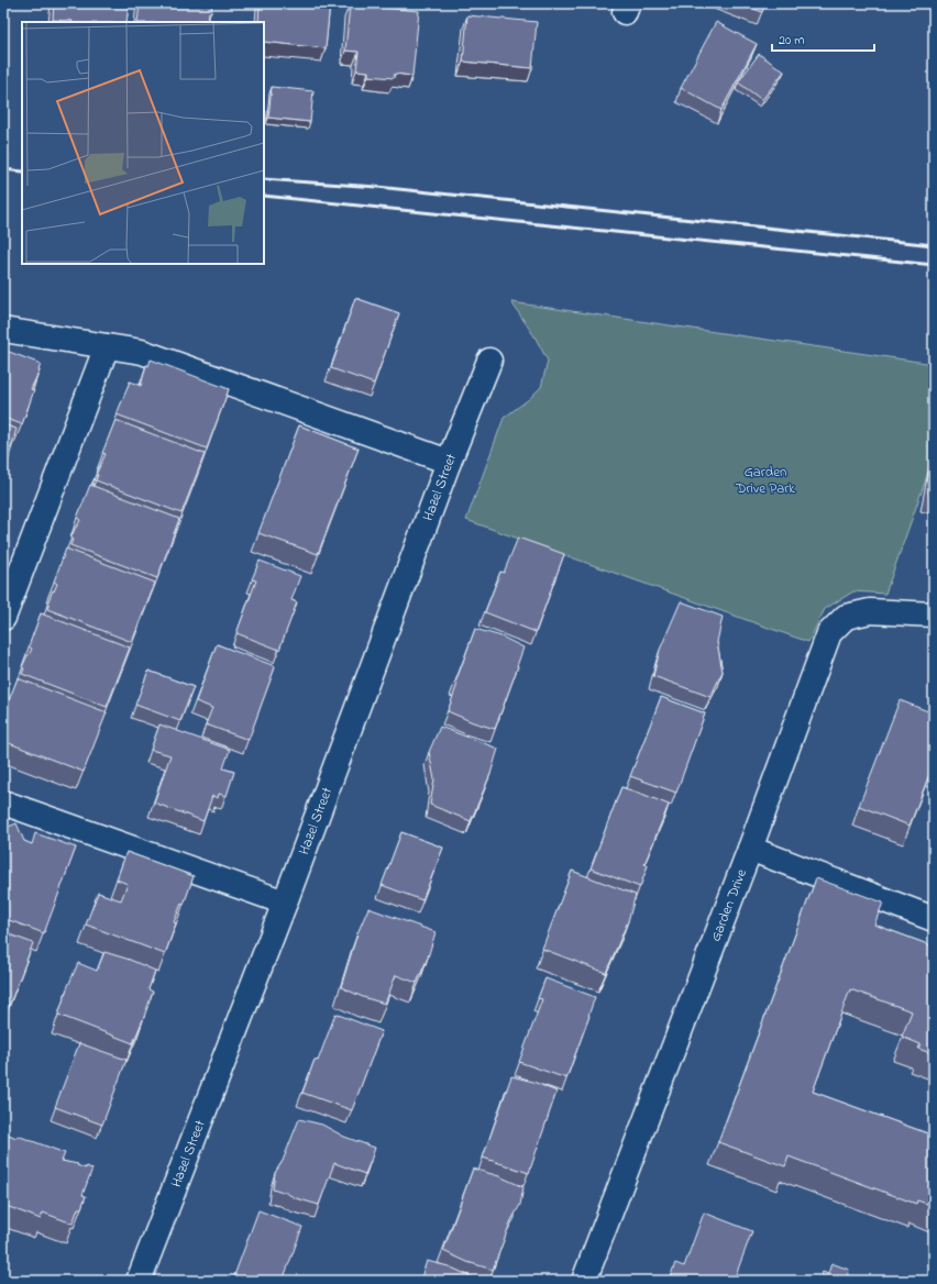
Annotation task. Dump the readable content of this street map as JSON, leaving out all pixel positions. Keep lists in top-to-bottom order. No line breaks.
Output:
{"streets":{"street":["Hazel Street","Garden Drive"]},"parks":["Garden Drive Park"],"scale_bar":"20 m"}
